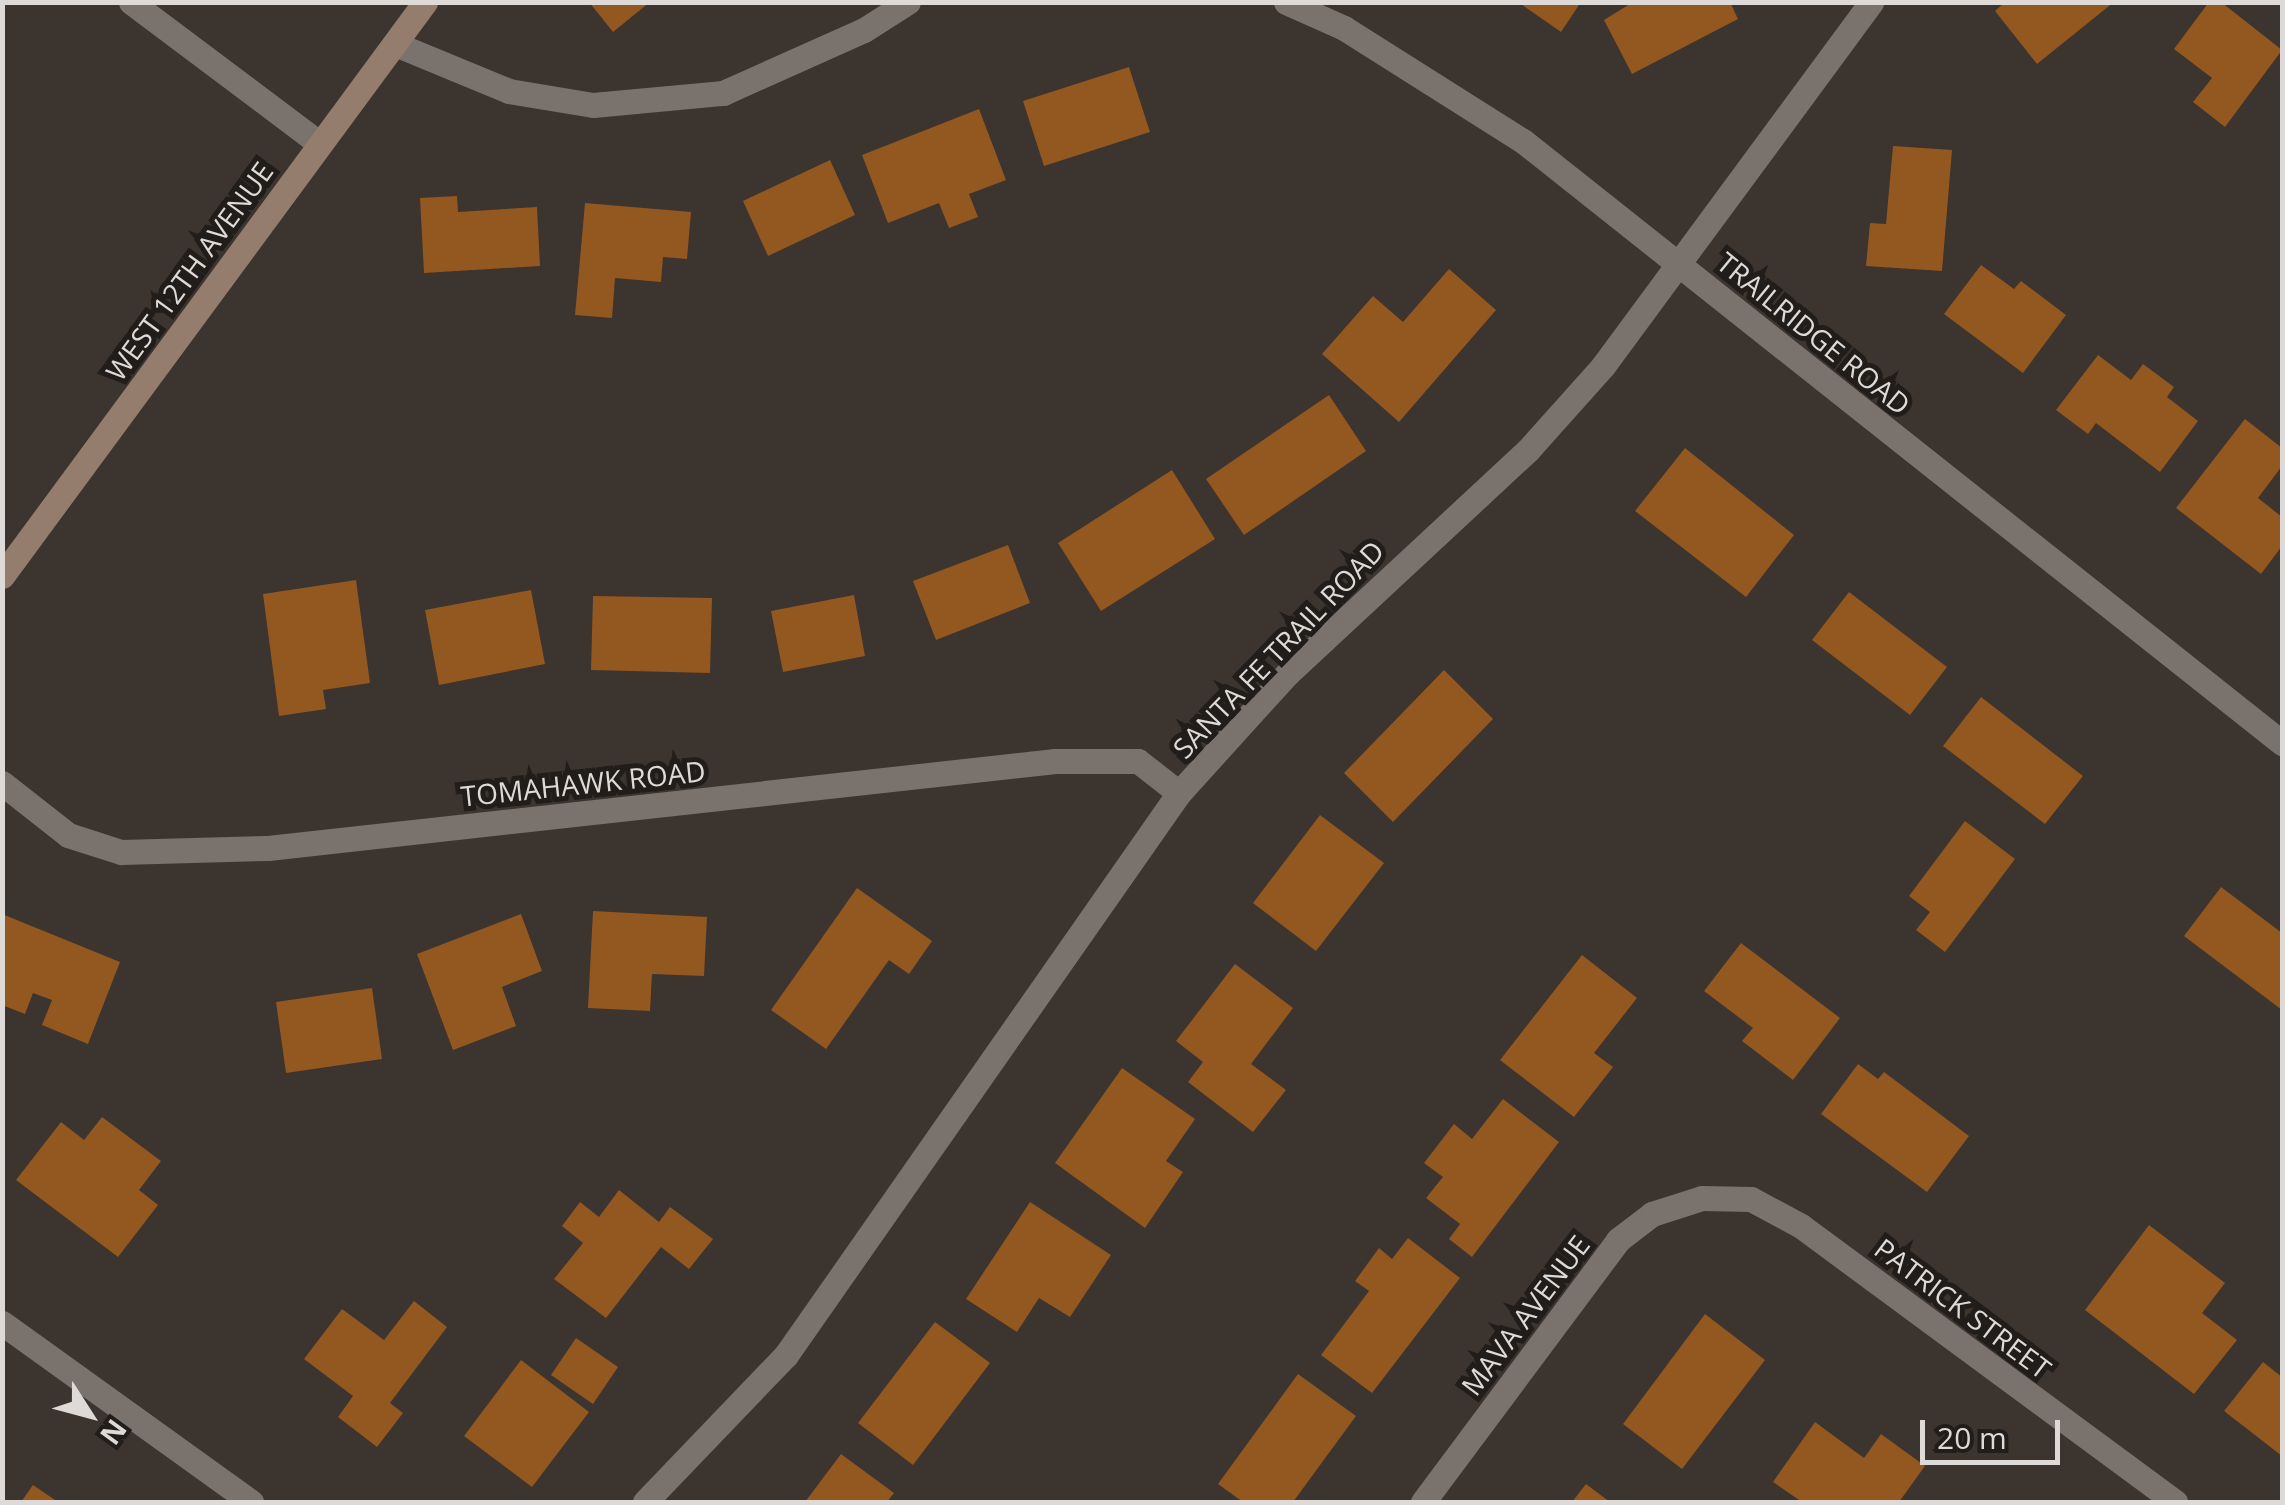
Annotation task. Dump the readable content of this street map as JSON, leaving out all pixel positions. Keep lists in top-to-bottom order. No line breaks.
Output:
{"streets":{"main road":["WEST 12TH AVENUE"],"street":["TRAILRIDGE ROAD","SANTA FE TRAIL ROAD","TOMAHAWK ROAD","PATRICK STREET","MAVA AVENUE"]},"crossings":[["TRAILRIDGE ROAD","SANTA FE TRAIL ROAD"],["SANTA FE TRAIL ROAD","TOMAHAWK ROAD"],["PATRICK STREET","MAVA AVENUE"]],"scale_bar":"20 m","north":"bottom right"}
